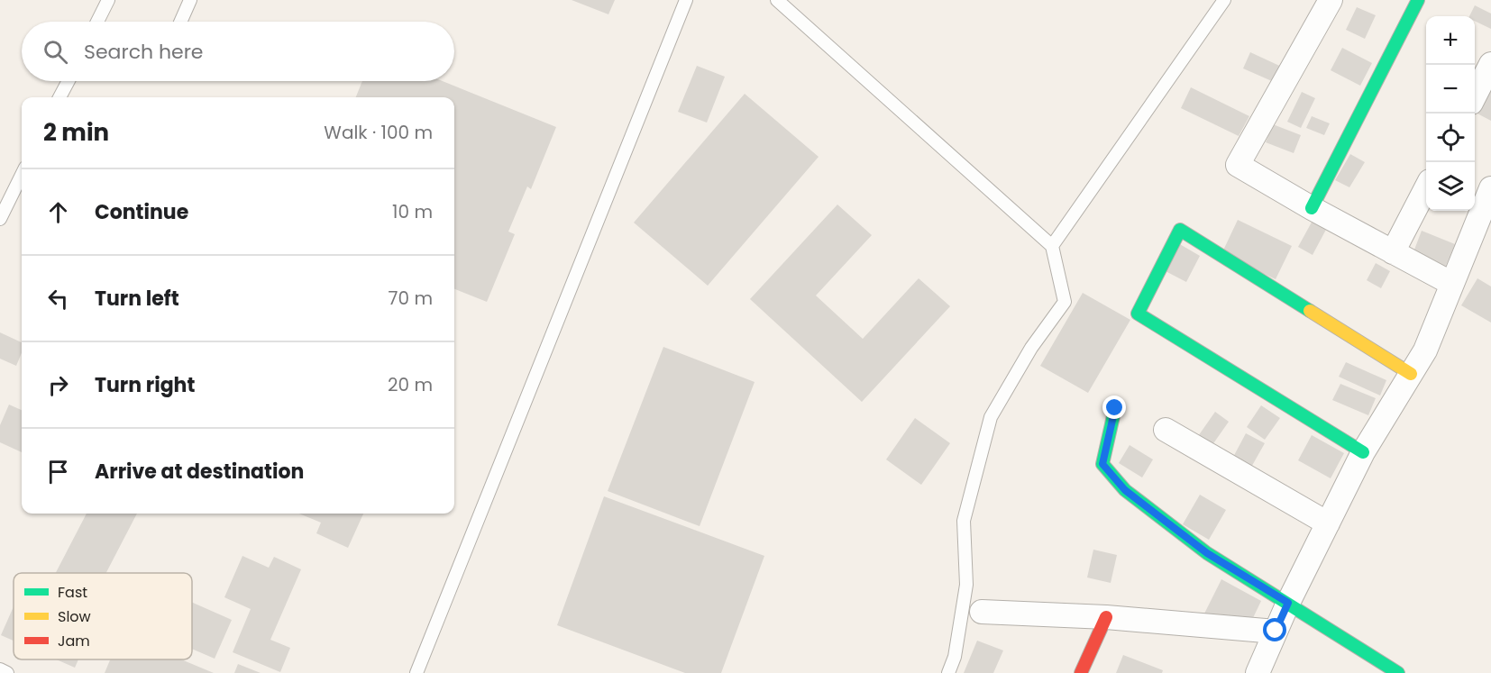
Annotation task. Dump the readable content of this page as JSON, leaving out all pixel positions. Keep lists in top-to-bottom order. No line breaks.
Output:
{"legend":["Fast","Slow","Jam"],"page":{"map_buttons":["+","−"],"search":"Search here","heading":["2 min","Walk · 100 m"],"list":[["Continue","10 m"],["Turn left","70 m"],["Turn right","20 m"],"Arrive at destination"]}}
